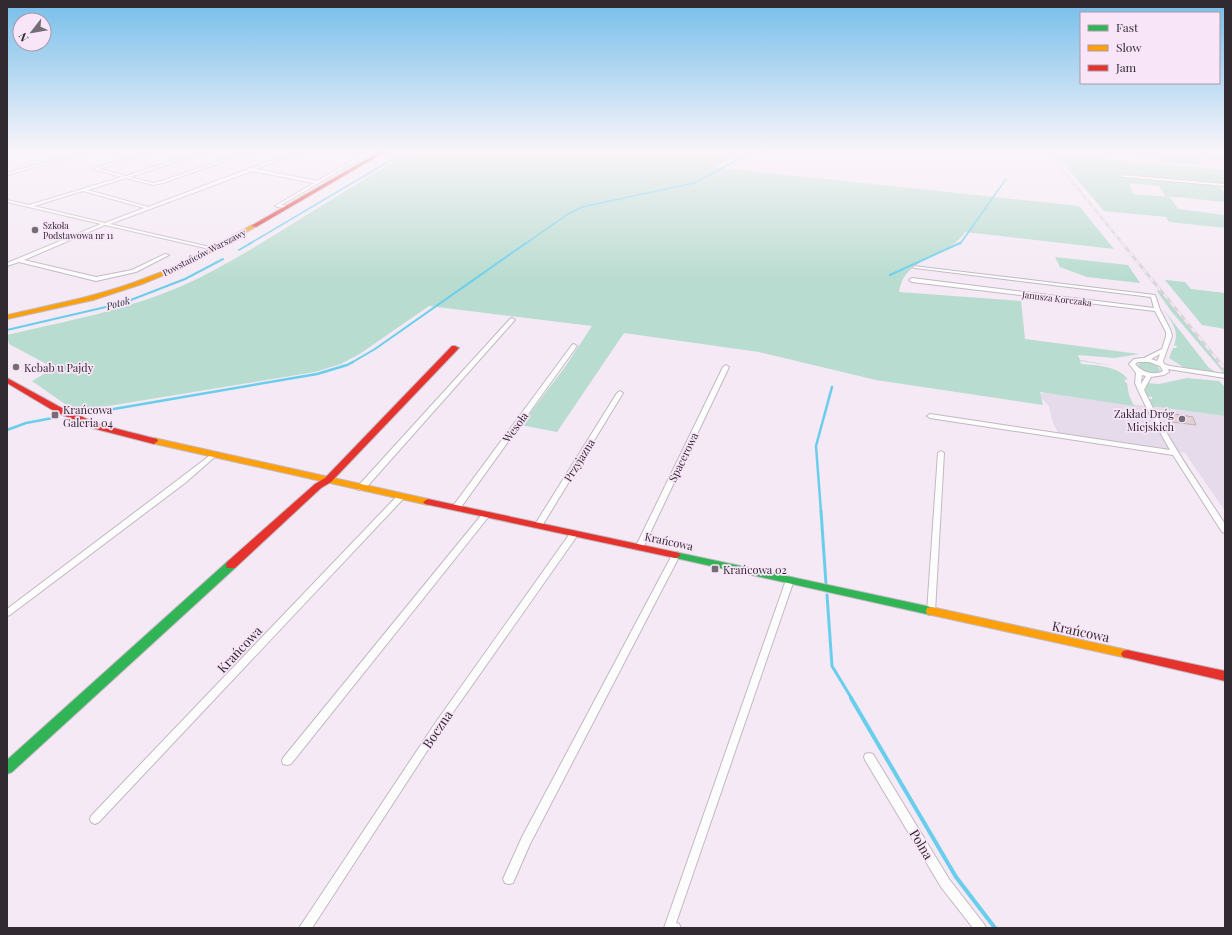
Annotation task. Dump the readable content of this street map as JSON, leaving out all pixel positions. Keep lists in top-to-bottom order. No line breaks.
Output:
{"streets":{"street":["Powstańców Warszawy","Janusza Korczaka","Wesoła","Spacerowa","Przyjazna","Krańcowa","Boczna","Polna"]},"crossings":[["Wesoła","Krańcowa"],["Spacerowa","Krańcowa"],["Przyjazna","Krańcowa"],["Krańcowa","Boczna"]],"water":["Potok"],"places":{"other":["Szkoła Podstawowa nr 11","Kebab u Pajdy","Zakład Dróg Miejskich"],"transit":["Krańcowa Galeria 04","Krańcowa 02"]},"legend":["Fast","Slow","Jam"],"north":"bottom left"}
